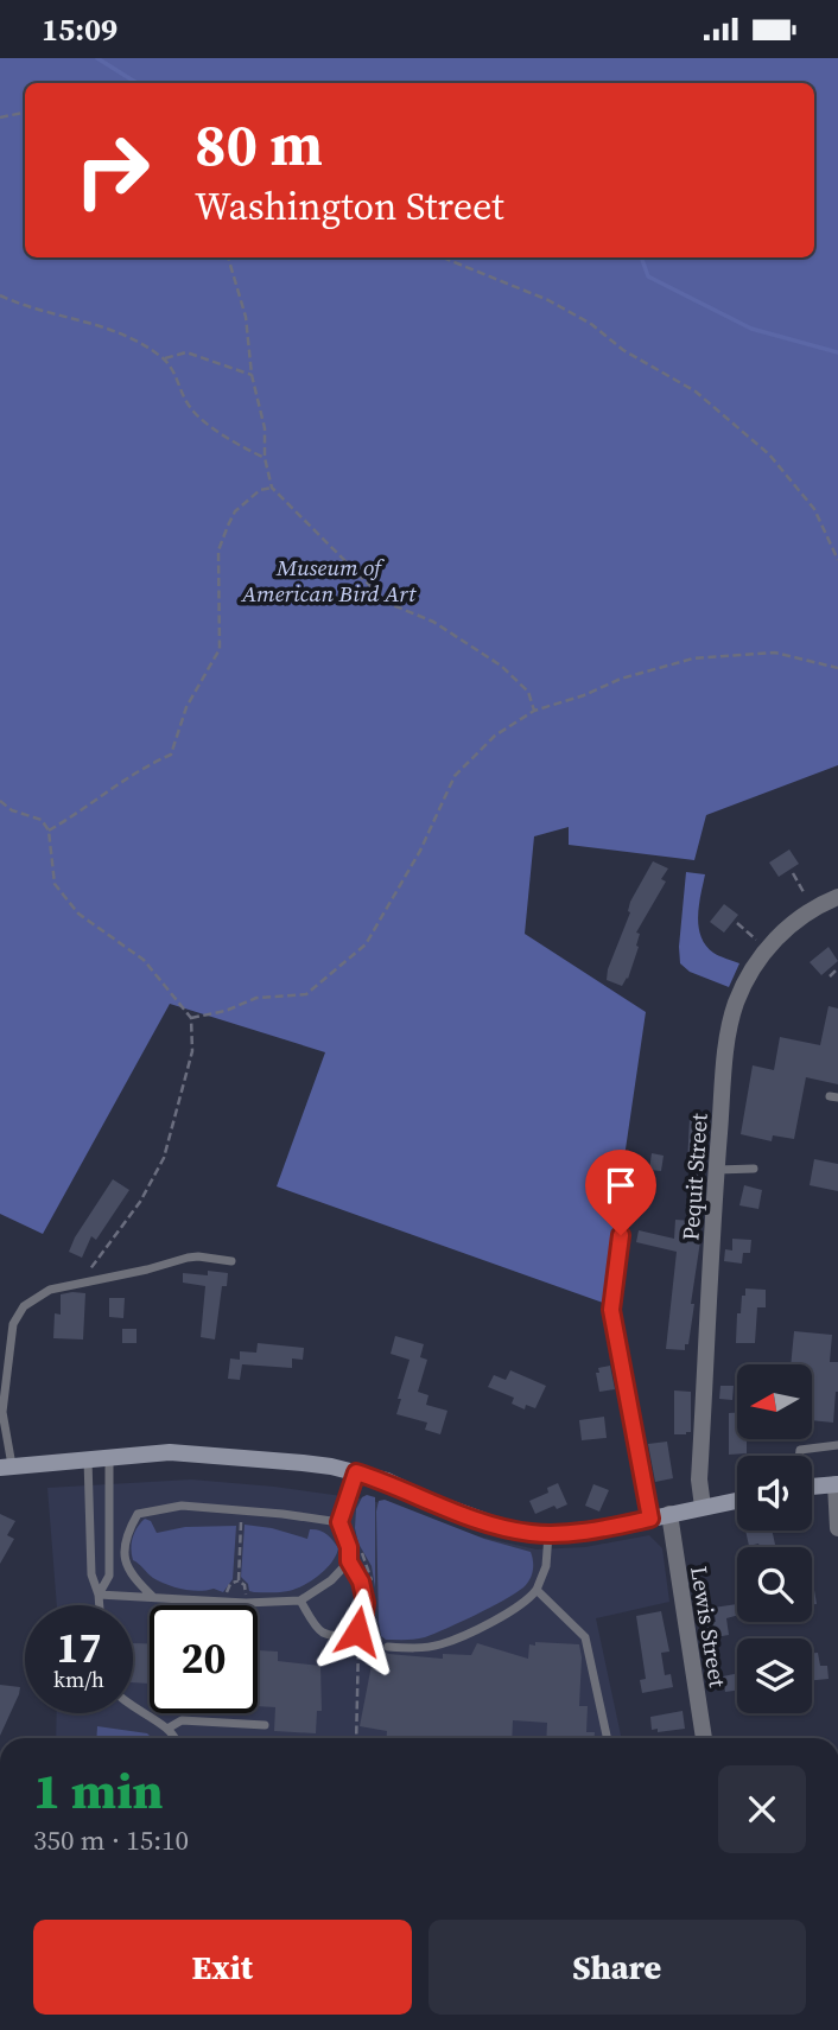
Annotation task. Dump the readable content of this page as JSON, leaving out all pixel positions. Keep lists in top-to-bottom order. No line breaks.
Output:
{"streets":{"street":["Pequit Street","Lewis Street"]},"parks":["Museum of American Bird Art"],"north":"left","page":{"status":"15:09","turn":["80 m","Washington Street"],"speed":"17 km/h","limit":"20","heading":["1 min","350 m · 15:10"],"buttons":["Exit","Share"]}}
